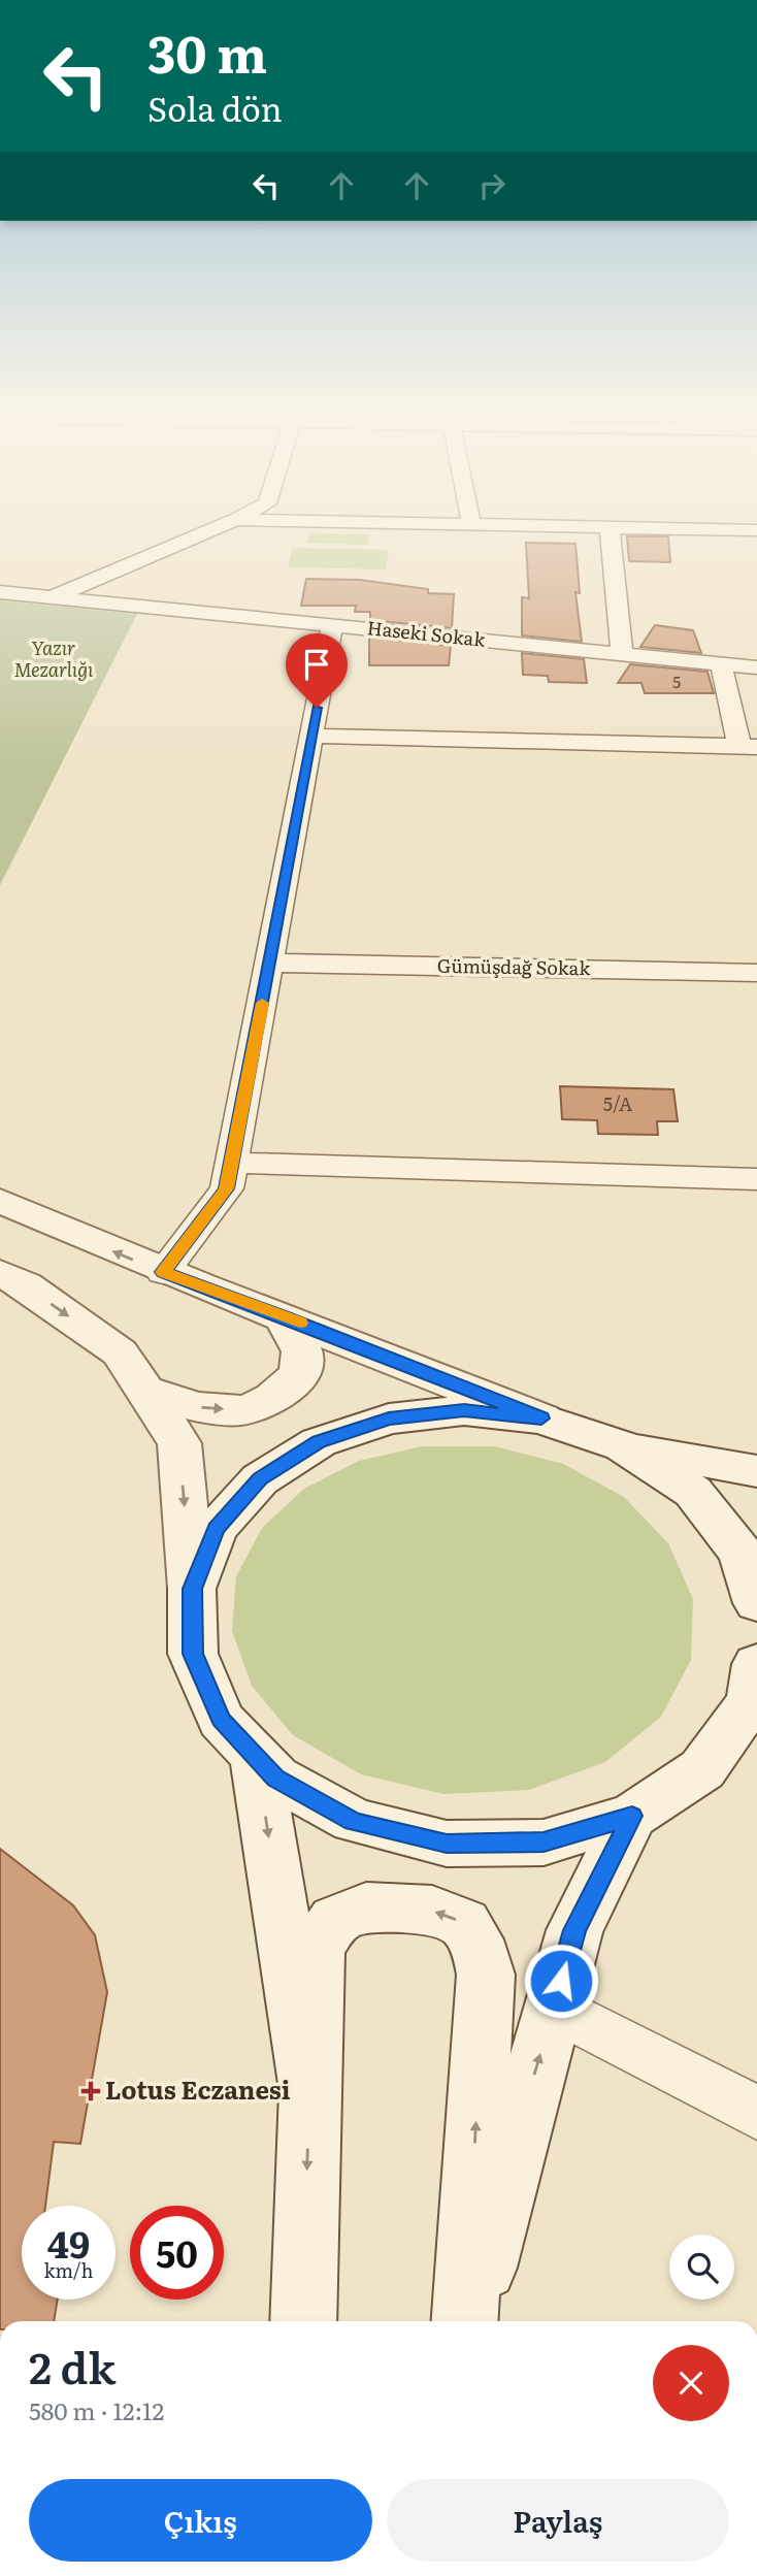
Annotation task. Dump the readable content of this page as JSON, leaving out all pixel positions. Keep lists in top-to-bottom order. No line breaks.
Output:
{"streets":{"street":["Haseki Sokak","Gümüşdağ Sokak"]},"parks":["Yazır Mezarlığı"],"places":{"health":["Lotus Eczanesi"]},"house_numbers":["5","5/A"],"page":{"turn":["30 m","Sola dön"],"speed":"49 km/h","limit":"50","heading":["2 dk","580 m · 12:12"],"buttons":["Çıkış","Paylaş"]}}
